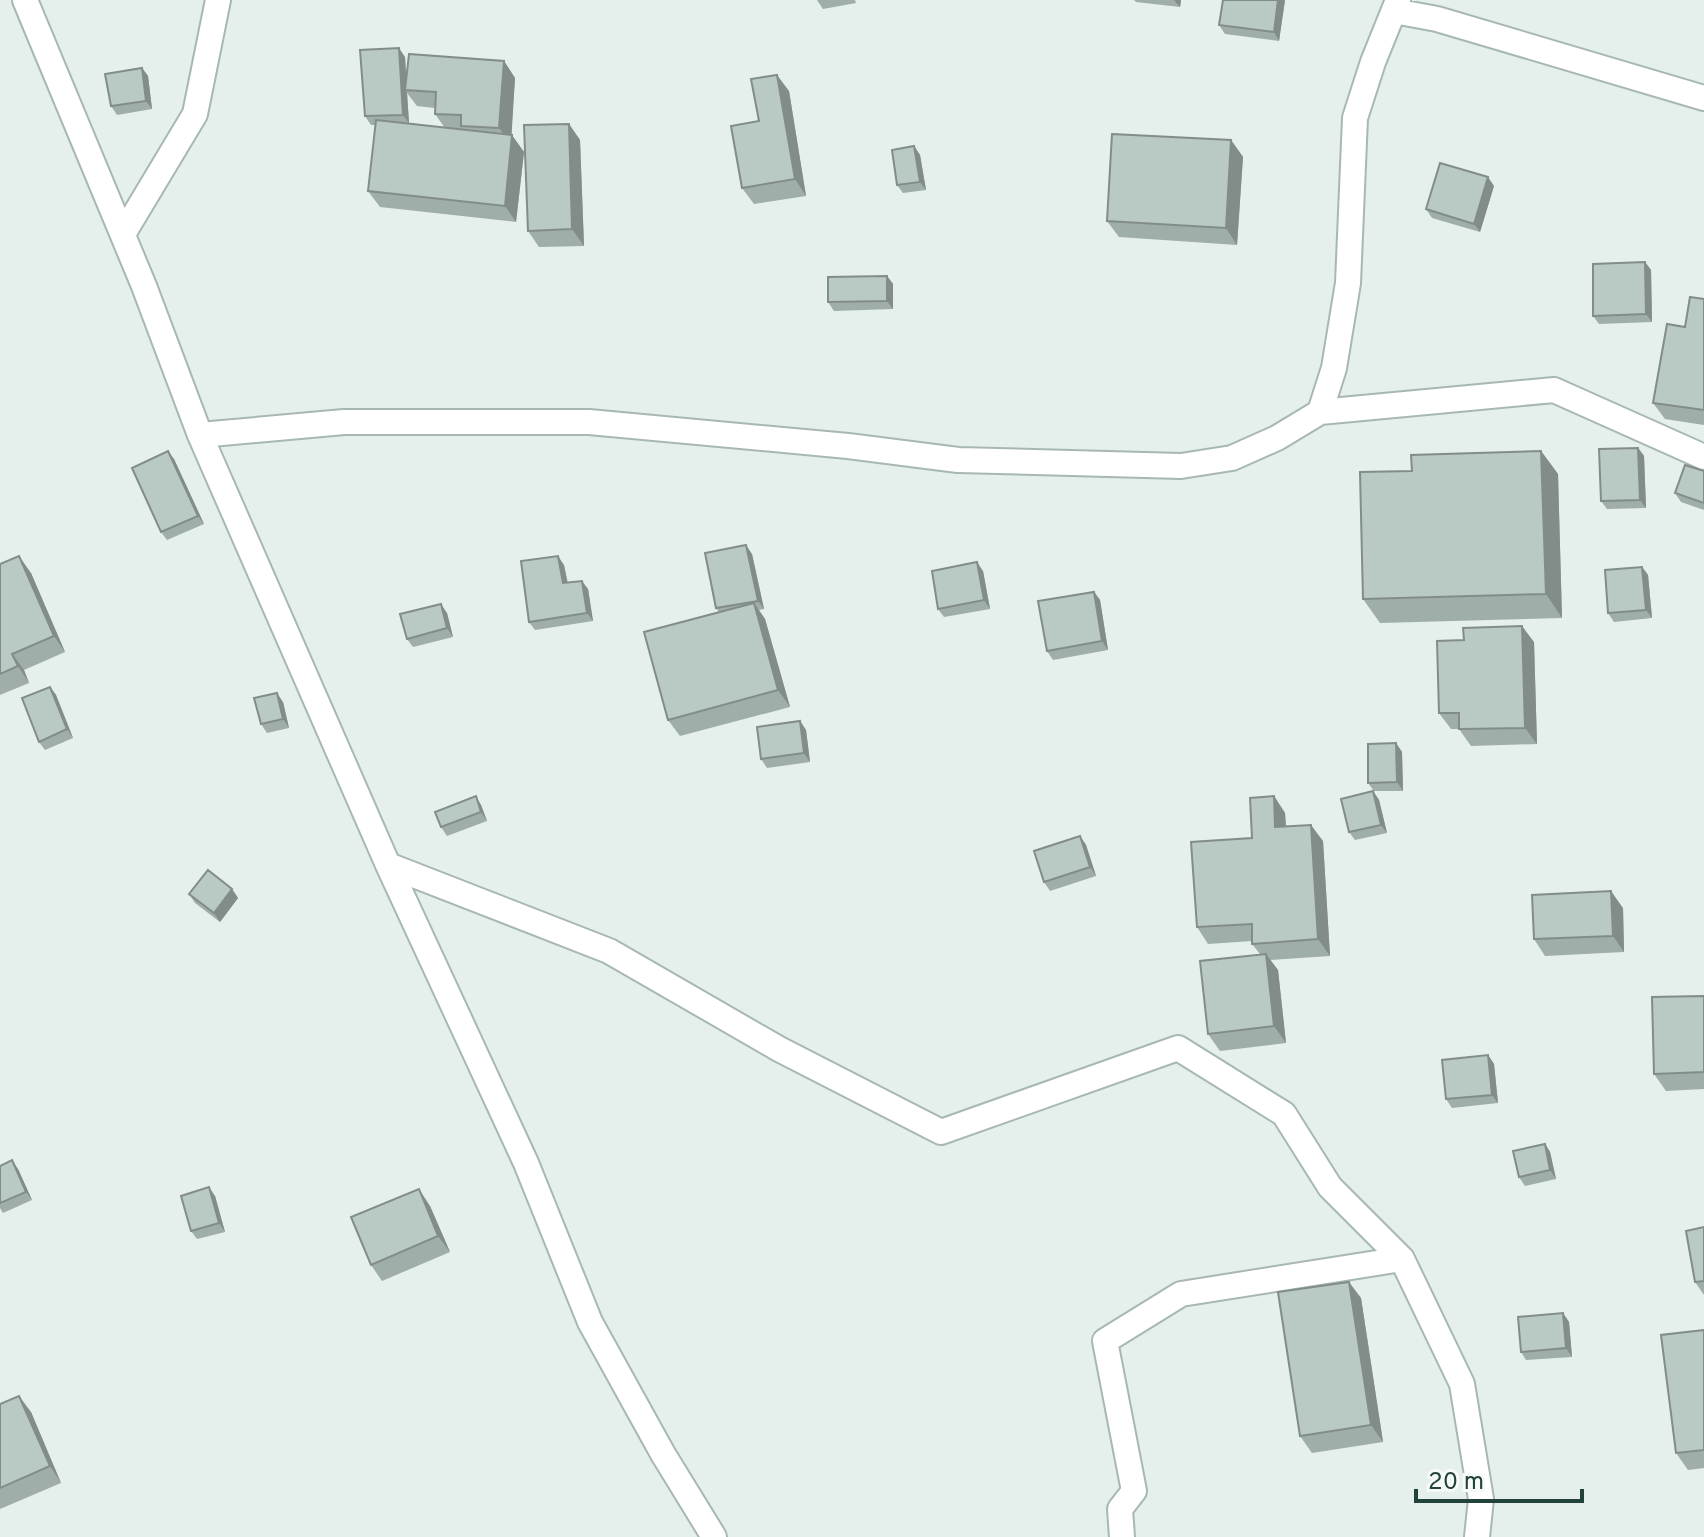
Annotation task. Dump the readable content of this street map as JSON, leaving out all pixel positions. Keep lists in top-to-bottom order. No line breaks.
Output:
{"scale_bar":"20 m"}
